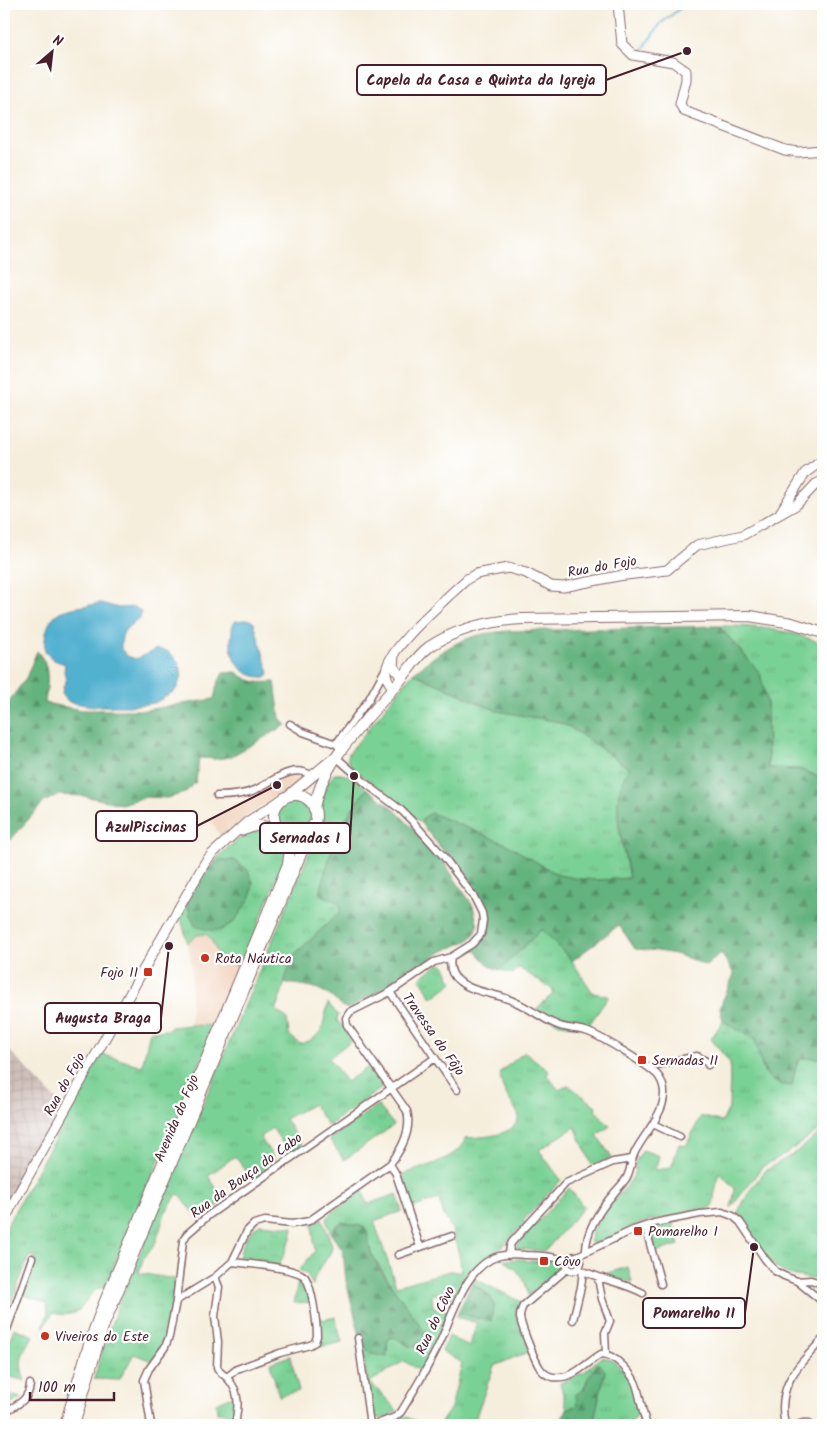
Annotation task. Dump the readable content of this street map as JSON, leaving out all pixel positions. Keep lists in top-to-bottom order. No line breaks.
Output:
{"streets":{"main road":["Rua do Fojo","Avenida do Fojo"],"street":["Travessa do Fôjo","Rua da Bouça do Cabo","Rua do Côvo"]},"crossings":[["Rua do Fojo","Avenida do Fojo"],["Travessa do Fôjo","Rua da Bouça do Cabo"]],"places":{"other":["Capela da Casa e Quinta da Igreja","Sernadas I","AzulPiscinas","Augusta Braga","Rota Náutica","Pomarelho II","Viveiros do Este"],"transit":["Fojo II","Sernadas II","Pomarelho I","Côvo"]},"scale_bar":"100 m","north":"top right"}
